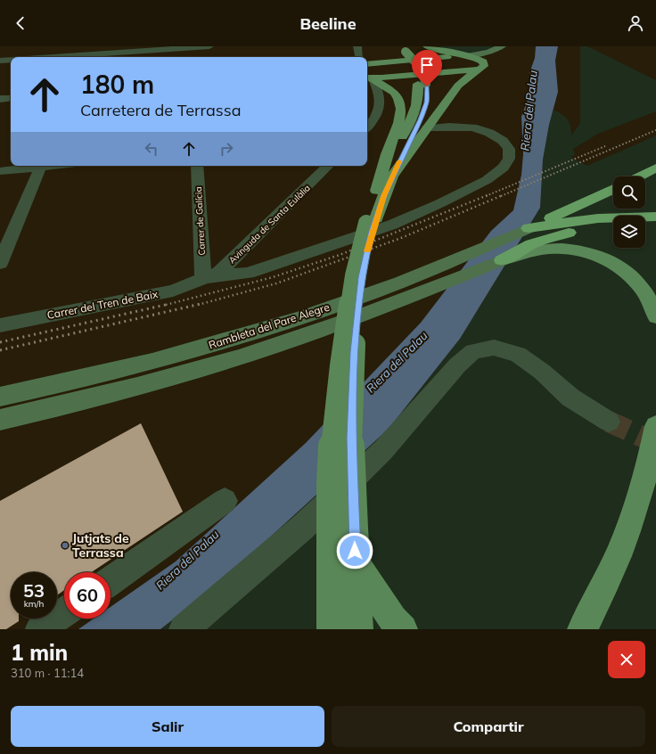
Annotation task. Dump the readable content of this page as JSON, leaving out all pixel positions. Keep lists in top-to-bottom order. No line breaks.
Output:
{"streets":{"main road":["Rambleta del Pare Alegre"],"street":["Carrer de Galícia","Avinguda de Santa Eulàlia","Carrer del Tren de Baix"]},"crossings":[["Carrer de Galícia","Avinguda de Santa Eulàlia"],["Carrer de Galícia","Carrer del Tren de Baix"],["Avinguda de Santa Eulàlia","Carrer del Tren de Baix"]],"water":["Riera del Palau"],"places":["Jutjats de Terrassa"],"page":{"header":"Beeline","turn":["180 m","Carretera de Terrassa"],"speed":"53 km/h","limit":"60","heading":["1 min","310 m · 11:14"],"buttons":["Salir","Compartir"]}}
